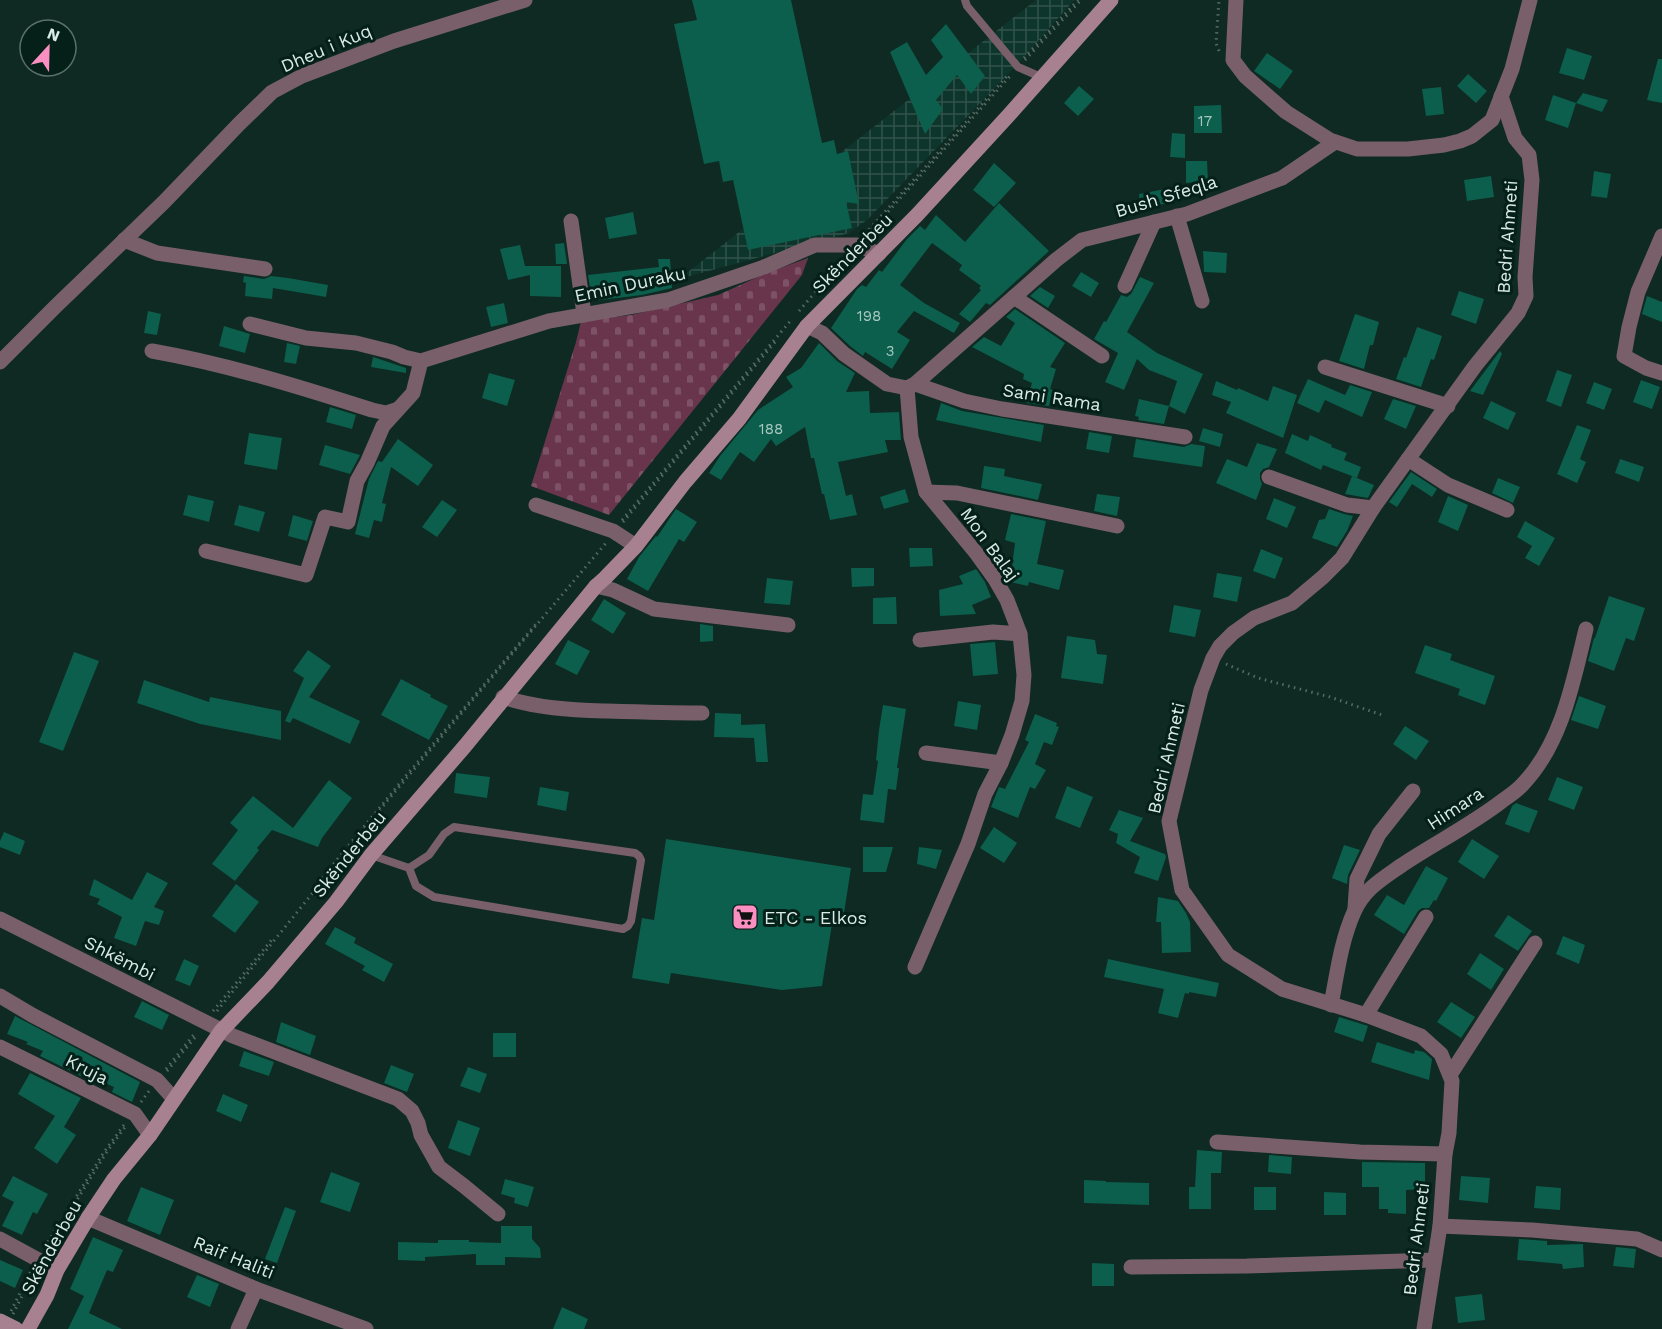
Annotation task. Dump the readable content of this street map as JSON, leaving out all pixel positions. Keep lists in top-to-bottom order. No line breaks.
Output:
{"streets":{"main road":["Skënderbeu"],"street":["Dheu i Kuq","Bush Sfeqla","Bedri Ahmeti","Emin Duraku","Sami Rama","Mon Balaj","Himara","Shkëmbi","Kruja","Raif Haliti"]},"crossings":[["Bush Sfeqla","Sami Rama"],["Bush Sfeqla","Mon Balaj"],["Bedri Ahmeti","Himara"],["Skënderbeu","Emin Duraku"],["Skënderbeu","Shkëmbi"],["Skënderbeu","Kruja"],["Skënderbeu","Raif Haliti"],["Sami Rama","Mon Balaj"]],"places":{"supermarket":["ETC - Elkos"]},"house_numbers":["17","198","3","188"],"north":"top"}
